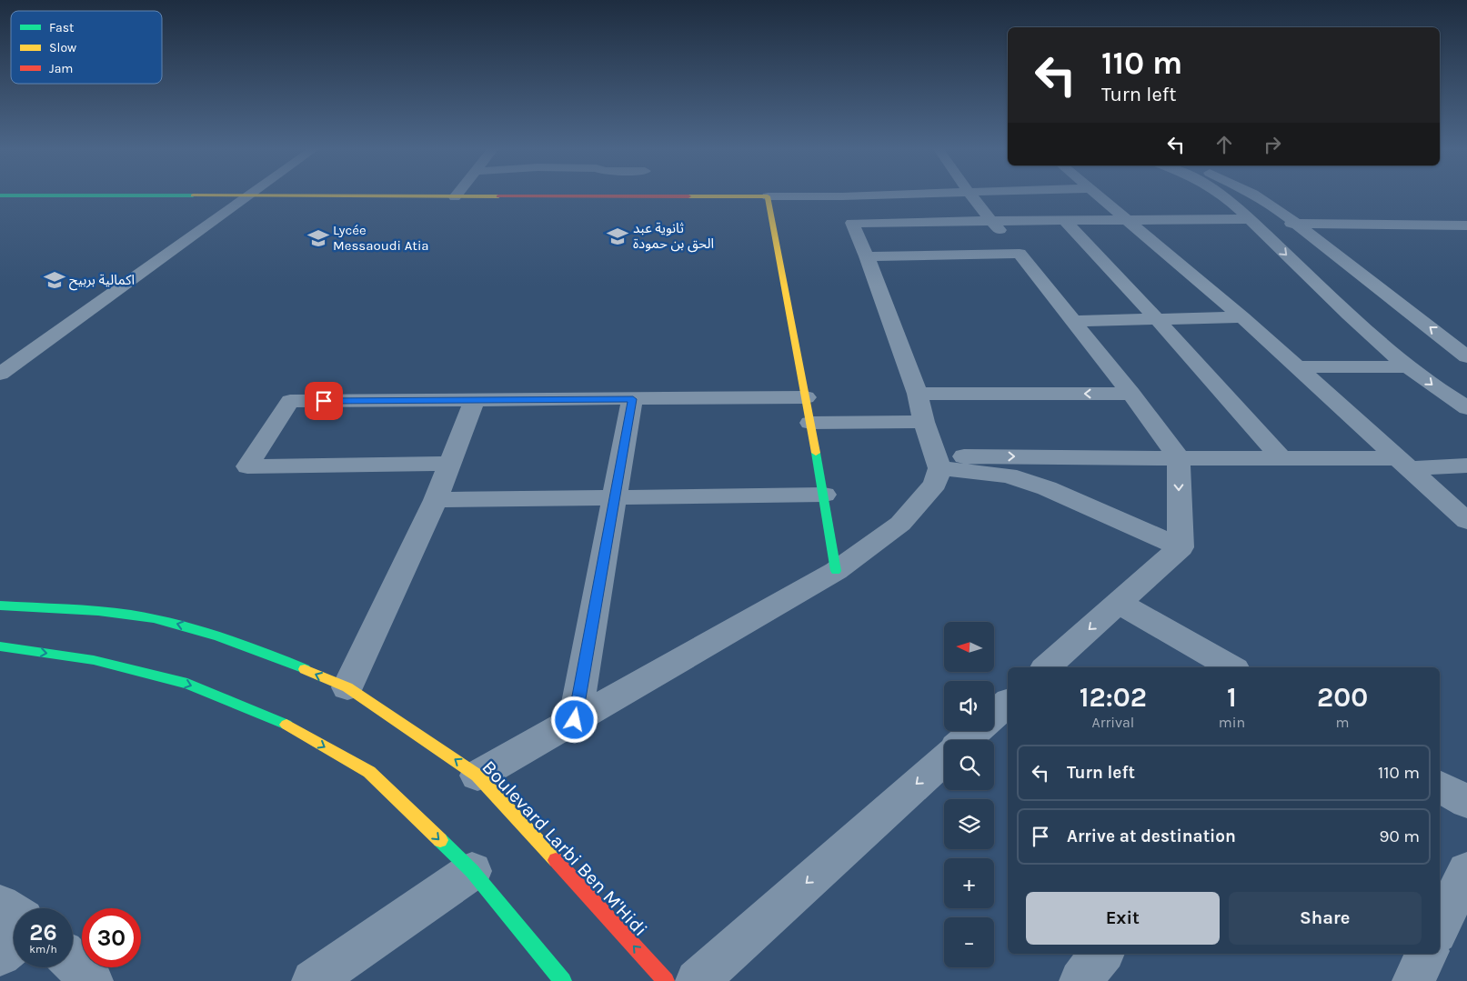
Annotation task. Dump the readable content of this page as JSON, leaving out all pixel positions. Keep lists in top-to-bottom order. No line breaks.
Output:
{"streets":{"street":["Boulevard Larbi Ben M'Hidi"]},"places":{"school or university":["ثانوية عبد الحق بن حمودة","Lycée Messaoudi Atia","اكمالية بربيح"]},"legend":["Fast","Slow","Jam"],"north":"left","page":{"turn":["110 m","Turn left"],"map_buttons":["+","−"],"eta":["12:02","Arrival","1","min","200","m"],"list":[{"name":"Turn left","value":"110 m"},{"name":"Arrive at destination","value":"90 m"}],"buttons":["Exit","Share"],"speed":"26 km/h","limit":"30"}}
